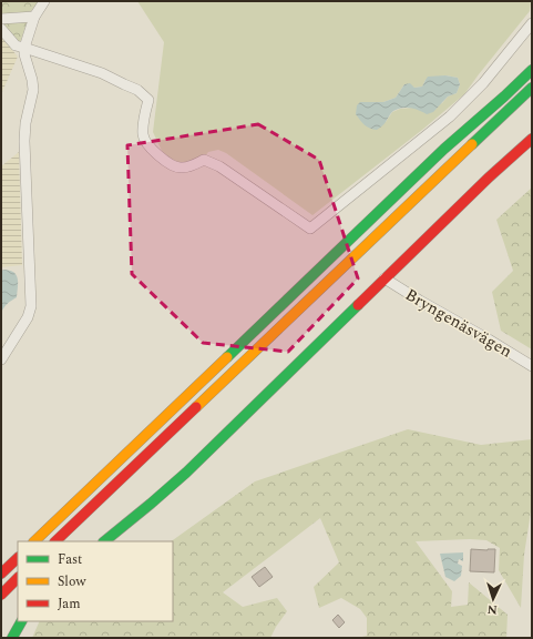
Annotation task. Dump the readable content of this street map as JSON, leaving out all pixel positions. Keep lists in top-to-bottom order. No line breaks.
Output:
{"streets":{"street":["Bryngenäsvägen"]},"legend":["Fast","Slow","Jam"],"north":"bottom"}
